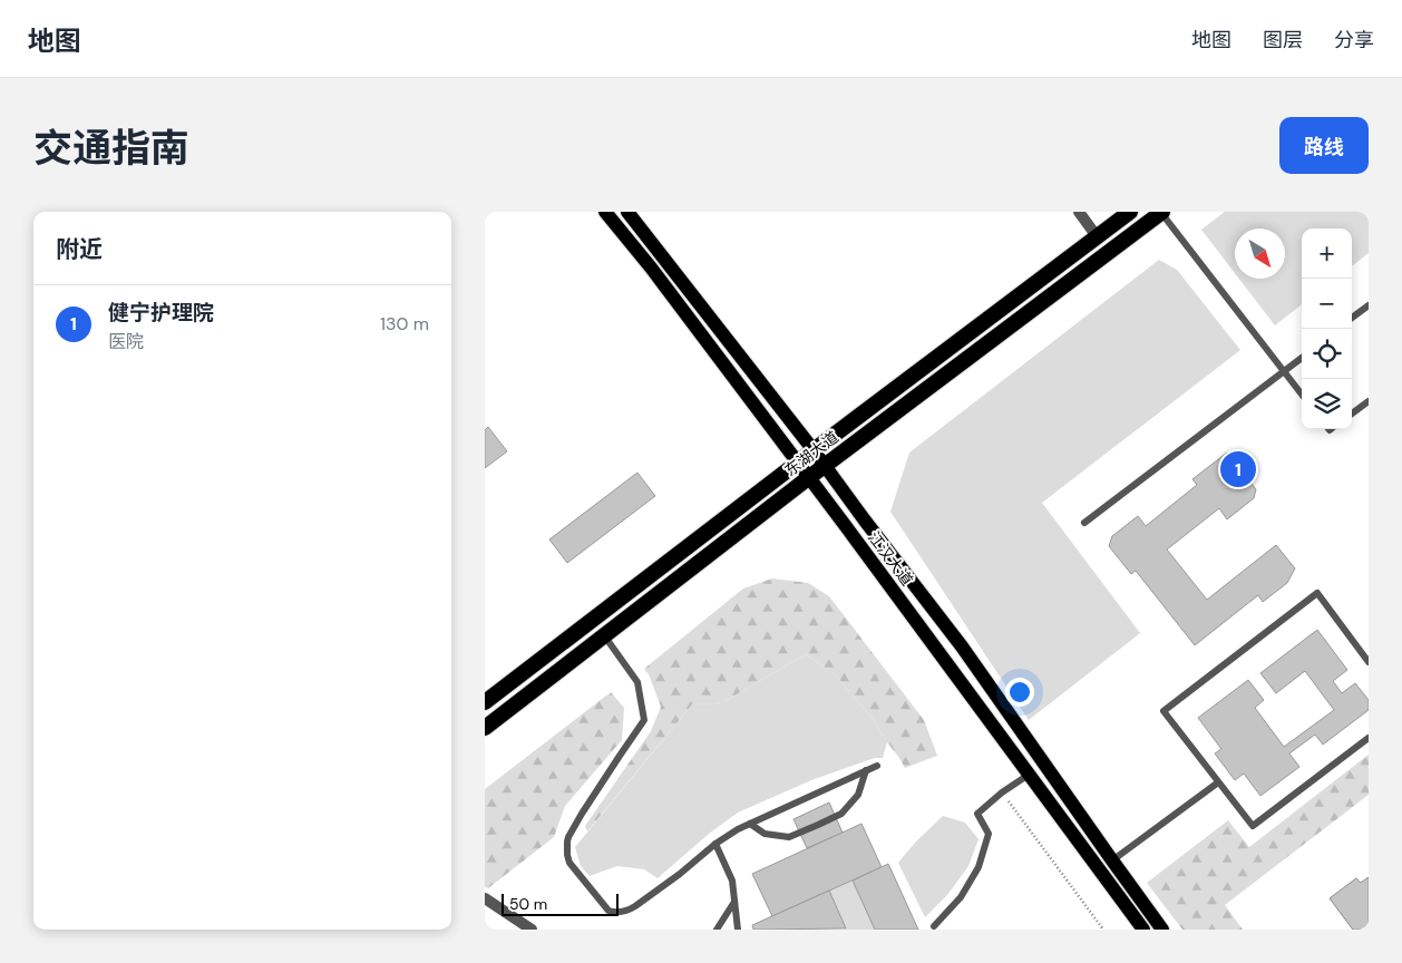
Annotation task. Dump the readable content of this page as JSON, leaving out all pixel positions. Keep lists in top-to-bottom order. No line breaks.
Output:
{"streets":{"highway":["东湖大道"],"main road":["江汉大道"]},"crossings":[["东湖大道","江汉大道"]],"scale_bar":"50 m","north":"bottom right","page":{"header":"地图","nav":["地图","图层","分享"],"title":"交通指南","buttons":"路线","heading":"附近","map_buttons":["+","−"],"list":[{"mark":"1","name":"健宁护理院","note":"医院","value":"130 m"}],"pins":"1","scale":"50 m"}}
